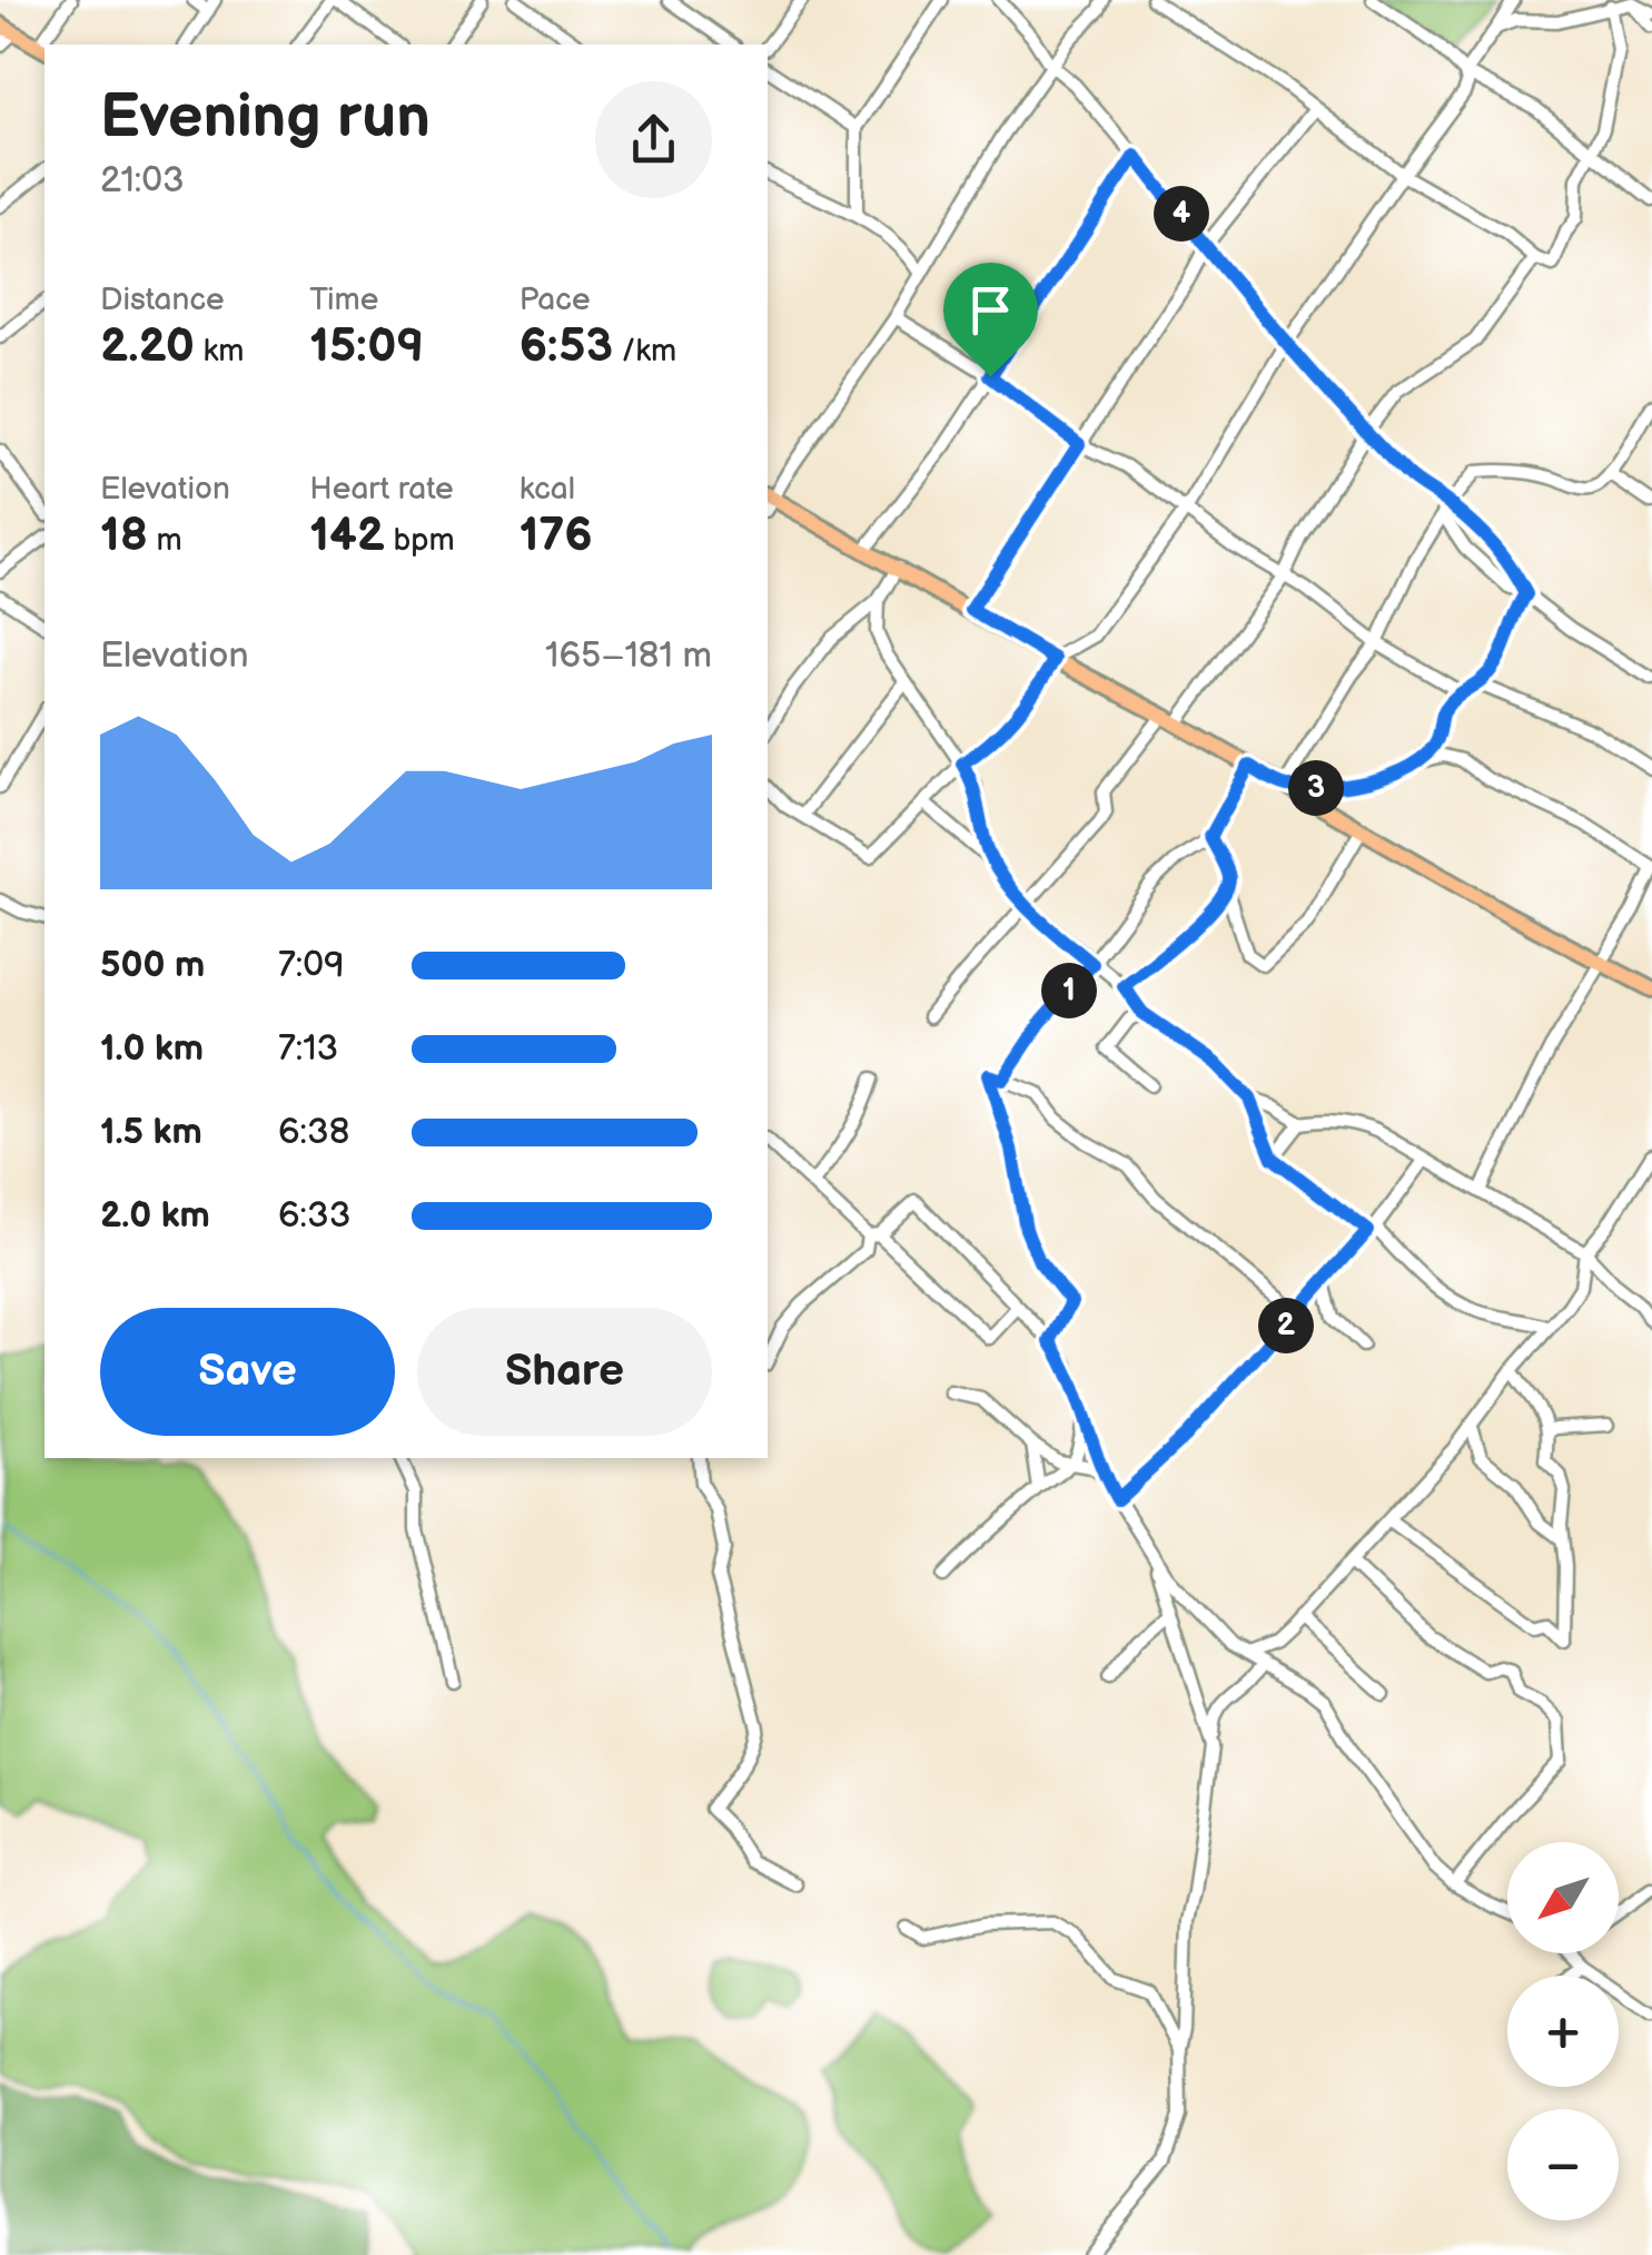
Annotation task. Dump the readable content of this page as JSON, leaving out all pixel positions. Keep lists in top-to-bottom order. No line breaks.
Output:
{"north":"bottom left","page":{"heading":["Evening run","21:03"],"pins":["4","3","1","2"],"stats":[["Distance","2.20 km"],["Time","15:09"],["Pace","6:53 /km"],["Elevation","18 m"],["Heart rate","142 bpm"],["kcal","176"]],"chart":["Elevation","165–181 m"],"list":[{"name":"500 m","note":"7:09"},{"name":"1.0 km","note":"7:13"},{"name":"1.5 km","note":"6:38"},{"name":"2.0 km","note":"6:33"}],"buttons":["Save","Share"],"map_buttons":["+","−"]}}
